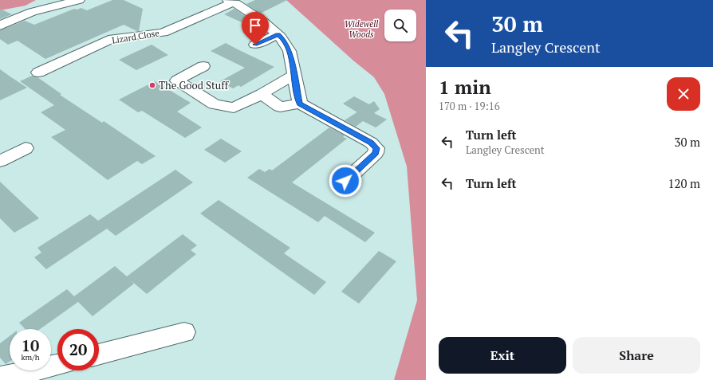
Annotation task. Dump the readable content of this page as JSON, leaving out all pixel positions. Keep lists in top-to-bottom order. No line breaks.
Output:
{"streets":{"street":["Lizard Close"]},"parks":["Widewell Woods"],"places":["The Good Stuff"],"page":{"turn":["30 m","Langley Crescent"],"heading":["1 min","170 m · 19:16"],"list":[{"name":"Turn left","note":"Langley Crescent","value":"30 m"},{"name":"Turn left","value":"120 m"}],"speed":"10 km/h","limit":"20","buttons":["Exit","Share"]}}
